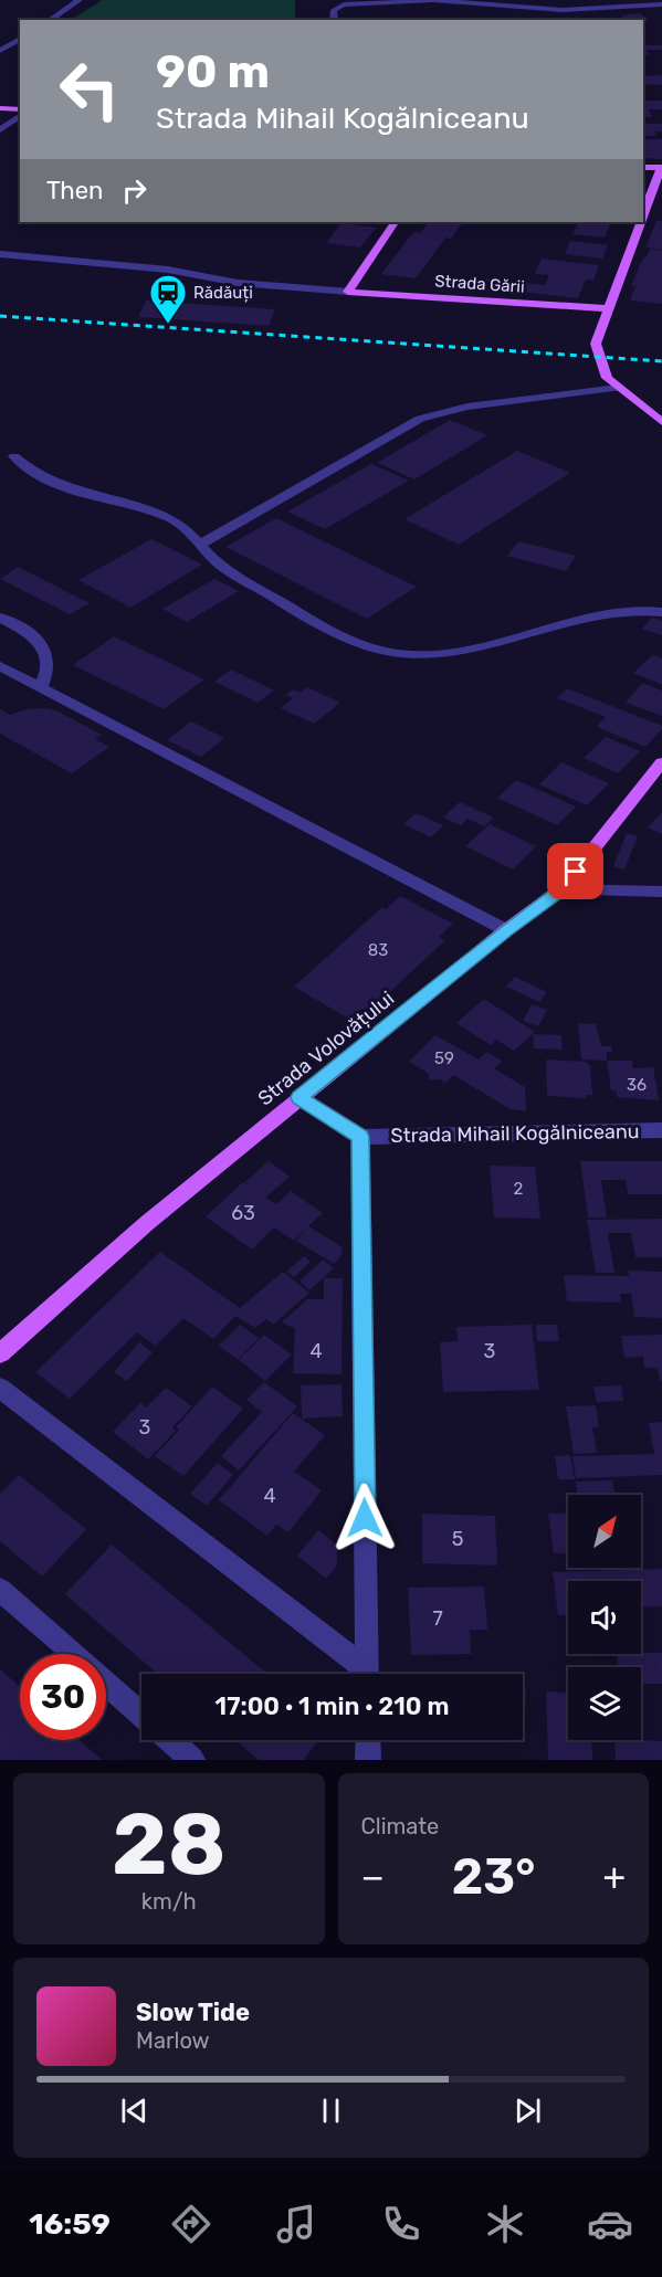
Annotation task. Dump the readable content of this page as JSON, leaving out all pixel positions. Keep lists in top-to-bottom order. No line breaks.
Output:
{"streets":{"main road":["Strada Gării","Strada Volovățului"],"street":["Strada Mihail Kogălniceanu"]},"places":{"station":["Rădăuți"]},"house_numbers":["83","59","36","2","63","4","3","3","4","5","7"],"north":"top right","page":{"turn":["90 m","Strada Mihail Kogălniceanu"],"then":"Then","limit":"30","trip":"17:00 · 1 min · 210 m","tile":[["28","km/h"],"Climate"],"heat":["−","23°","+"],"song":["Slow Tide","Marlow"],"tabs":"16:59"}}
